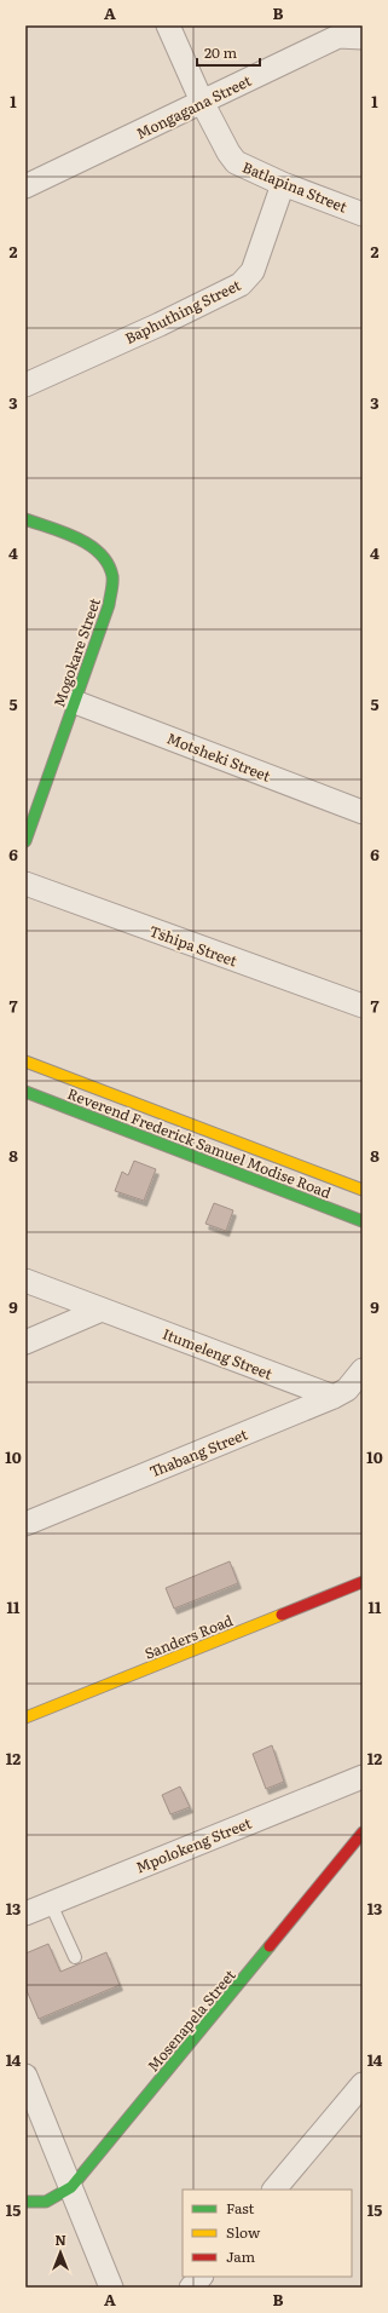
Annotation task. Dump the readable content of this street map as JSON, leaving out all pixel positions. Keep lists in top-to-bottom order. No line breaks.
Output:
{"streets":{"street":["Mongagana Street","Batlapina Street","Baphuthing Street","Mogokare Street","Motsheki Street","Tshipa Street","Reverend Frederick Samuel Modise Road","Itumeleng Street","Thabang Street","Sanders Road","Mpolokeng Street","Mosenapela Street"]},"crossings":[["Mongagana Street","Batlapina Street"],["Batlapina Street","Baphuthing Street"],["Mogokare Street","Motsheki Street"],["Itumeleng Street","Thabang Street"]],"legend":["Fast","Slow","Jam"],"scale_bar":"20 m","north":"top","grid":{"columns":["A","B"],"rows":["1","2","3","4","5","6","7","8","9","10","11","12","13","14","15"]}}
